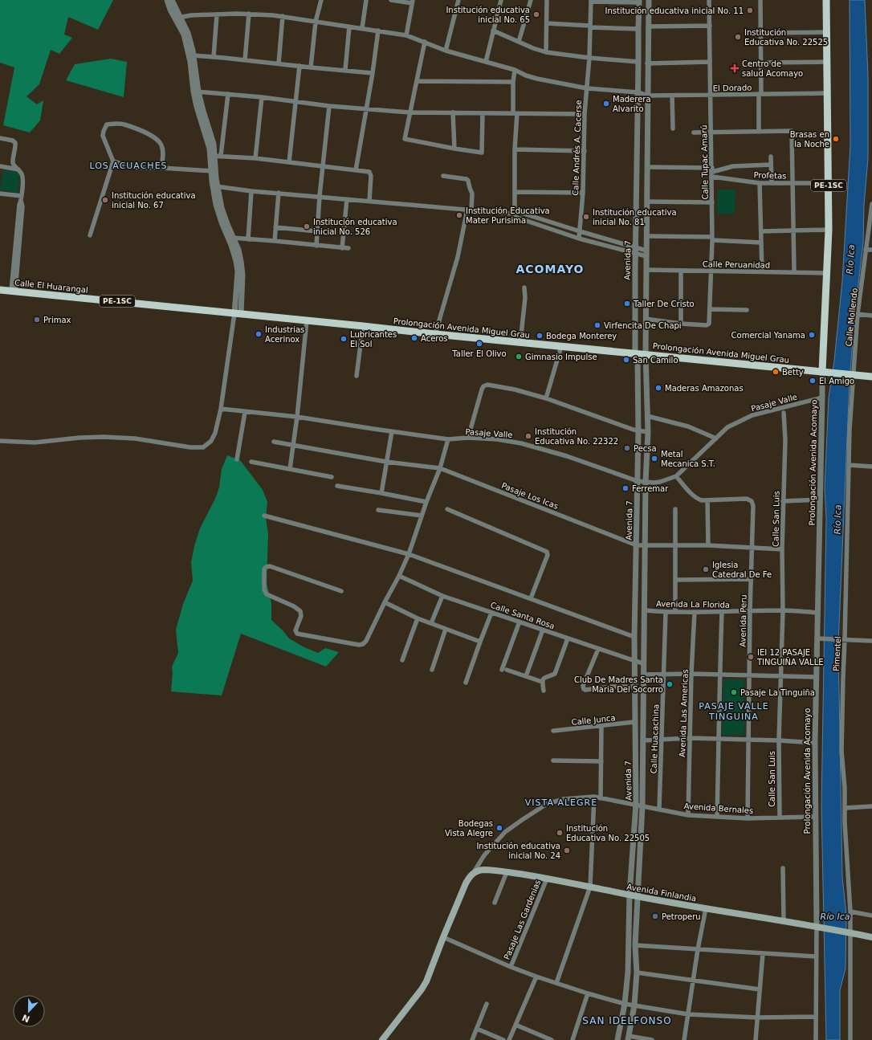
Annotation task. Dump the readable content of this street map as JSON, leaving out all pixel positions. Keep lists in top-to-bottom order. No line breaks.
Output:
{"streets":{"main road":["PE-1SC","Calle El Huarangal","Prolongación Avenida Miguel Grau","Prolongación Avenida Acomayo","Avenida Finlandia"],"street":["El Dorado","Calle Andrés A. Cacerse","Calle Tupac Amarú","Profetas","Avenida 7","Calle Peruanidad","Calle Mollendo","Pasaje Valle","Pasaje Los Icas","Calle San Luis","Avenida La Florida","Calle Santa Rosa","Avenida Peru","Pimentel","Avenida Las Americas","Calle Junca","Calle Huacachina","Avenida Bernales","Pasaje Las Gardenias"]},"crossings":[["El Dorado","Calle Andrés A. Cacerse"],["El Dorado","Calle Tupac Amarú"],["El Dorado","Avenida 7"],["El Dorado","Prolongación Avenida Acomayo"],["Calle Tupac Amarú","Profetas"],["Calle Tupac Amarú","Calle Peruanidad"],["Profetas","Avenida 7"],["Profetas","Prolongación Avenida Acomayo"],["Avenida 7","Calle Peruanidad"],["Avenida 7","Prolongación Avenida Miguel Grau"],["Avenida 7","Pasaje Valle"],["Avenida 7","Pasaje Los Icas"],["Avenida 7","Avenida La Florida"],["Avenida 7","Calle Santa Rosa"],["Avenida 7","Calle Junca"],["Avenida 7","Avenida Bernales"],["Avenida 7","Avenida Finlandia"],["Calle Peruanidad","Prolongación Avenida Acomayo"],["Calle El Huarangal","Prolongación Avenida Miguel Grau"],["Calle Mollendo","Prolongación Avenida Miguel Grau"],["Calle Mollendo","Pimentel"],["Prolongación Avenida Miguel Grau","Prolongación Avenida Acomayo"],["Prolongación Avenida Miguel Grau","Pimentel"],["Pasaje Valle","Prolongación Avenida Acomayo"],["Prolongación Avenida Acomayo","Avenida La Florida"],["Prolongación Avenida Acomayo","Avenida Bernales"],["Prolongación Avenida Acomayo","Avenida Finlandia"],["Pasaje Los Icas","Calle San Luis"],["Pasaje Los Icas","Avenida Peru"],["Calle San Luis","Avenida La Florida"],["Calle San Luis","Avenida Bernales"],["Avenida La Florida","Avenida Peru"],["Avenida La Florida","Avenida Las Americas"],["Avenida La Florida","Calle Huacachina"],["Avenida Peru","Avenida Bernales"],["Pimentel","Avenida Finlandia"],["Avenida Las Americas","Avenida Bernales"],["Calle Huacachina","Avenida Bernales"],["Avenida Bernales","Avenida Finlandia"],["Avenida Finlandia","Pasaje Las Gardenias"]],"districts":["LOS ACUACHES","ACOMAYO","PASAJE VALLE TINGUINA","VISTA ALEGRE","SAN IDELFONSO"],"water":["Río Ica"],"places":{"other":["Institución educativa inicial No. 11","Institución educativa inicial No. 65","Institución Educativa No. 22525","Maderera Alvarito","Brasas en la Noche","Institución educativa inicial No. 67","Institución Educativa Mater Purisima","Institución educativa inicial No. 81","Institución educativa inicial No. 526","Taller De Cristo","Primax","Virfencita De Chapi","Industrias Acerinox","Comercial Yanama","Bodega Monterey","Aceros","Lubricantes El Sol","Taller El Olivo","Gimnasio Impulse","San Camilo","Betty","El Amigo","Maderas Amazonas","Institución Educativa No. 22322","Pecsa","Metal Mecanica S.T.","Ferremar","Iglesia Catedral De Fe","IEI 12 PASAJE TINGUIÑA VALLE","Club De Madres Santa Maria Del Socorro","Pasaje La Tinguiña","Bodegas Vista Alegre","Institución Educativa No. 22505","Institución educativa inicial No. 24","Petroperu"],"health":["Centro de salud Acomayo"]},"north":"bottom"}
